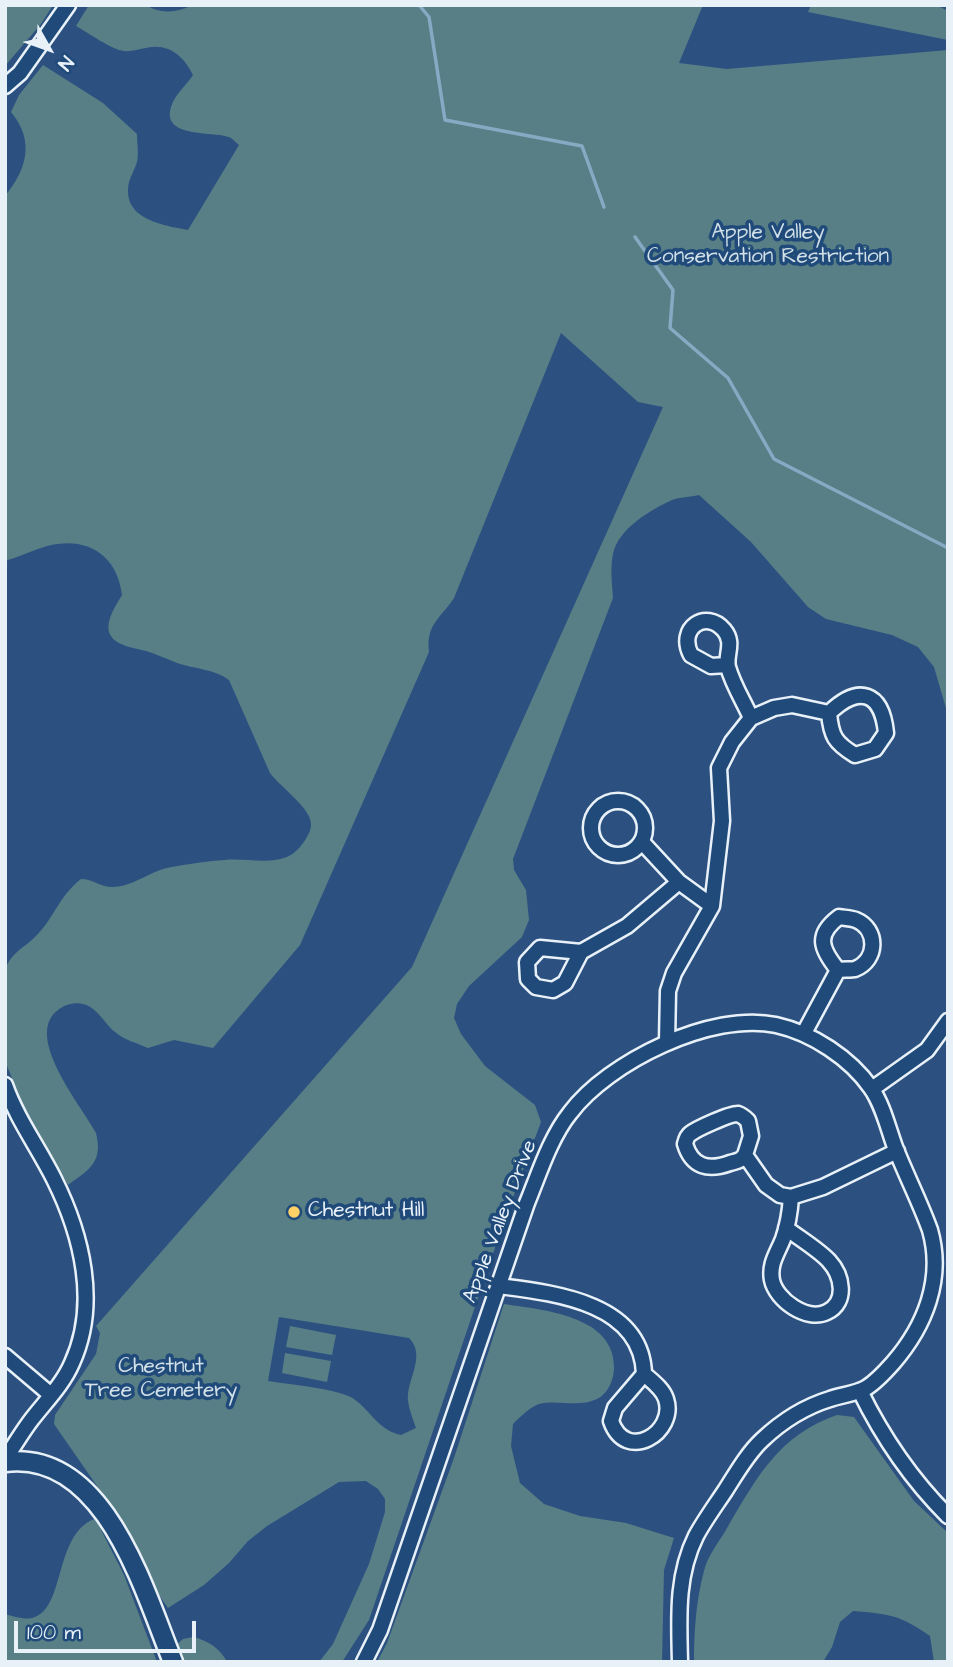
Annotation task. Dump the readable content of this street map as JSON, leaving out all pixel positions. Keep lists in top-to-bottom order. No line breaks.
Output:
{"streets":{"street":["Apple Valley Drive"]},"parks":["Apple Valley Conservation Restriction","Chestnut Tree Cemetery"],"places":["Chestnut Hill"],"scale_bar":"100 m","north":"bottom right"}
